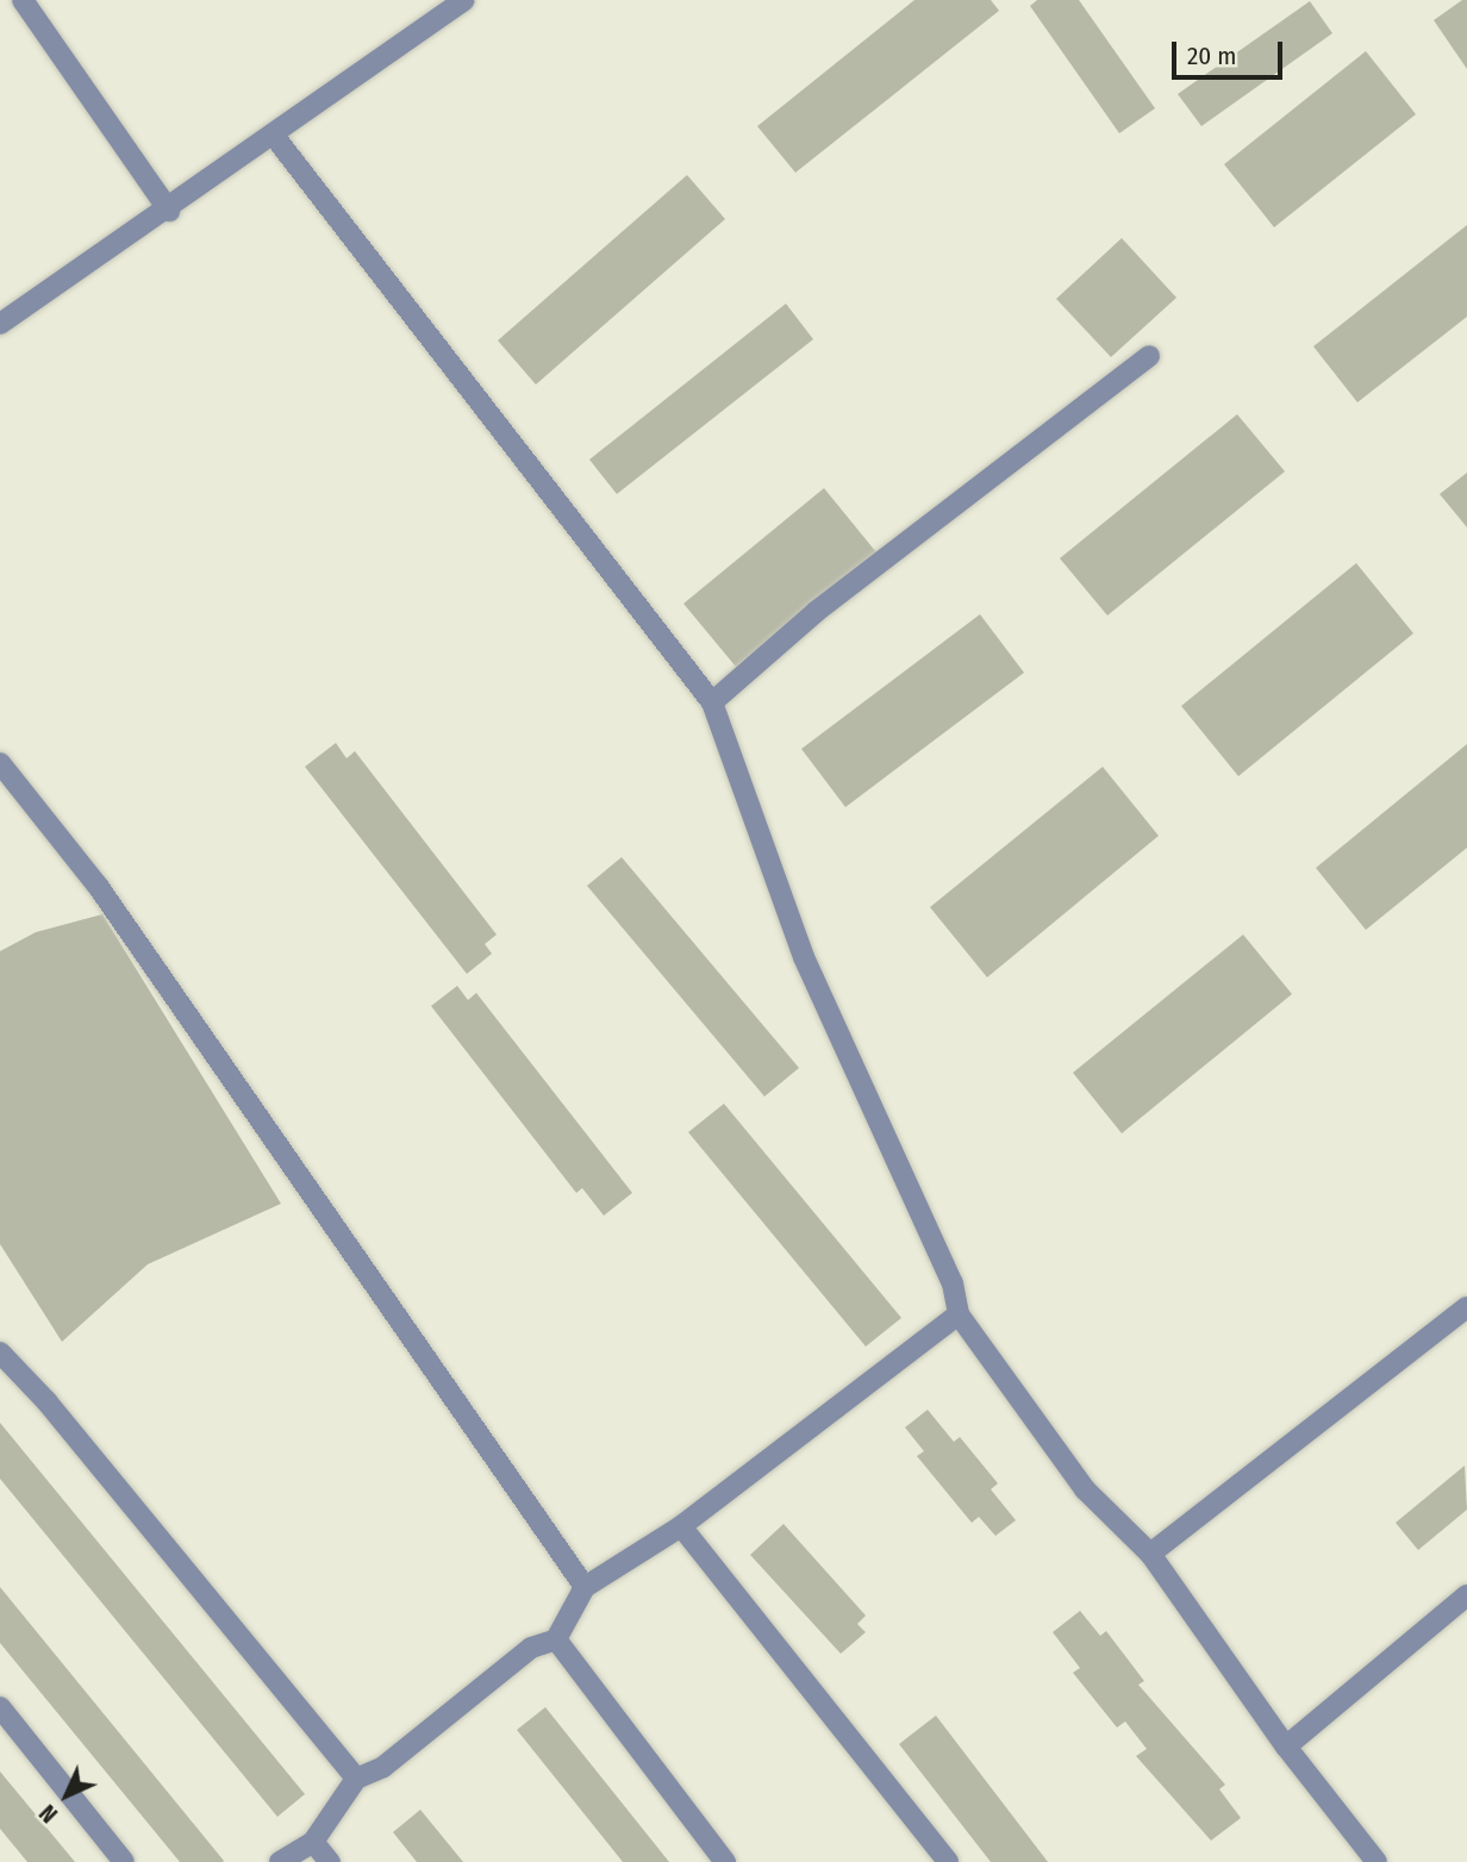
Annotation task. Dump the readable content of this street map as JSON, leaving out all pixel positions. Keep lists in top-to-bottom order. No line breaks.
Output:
{"scale_bar":"20 m","north":"bottom left"}
